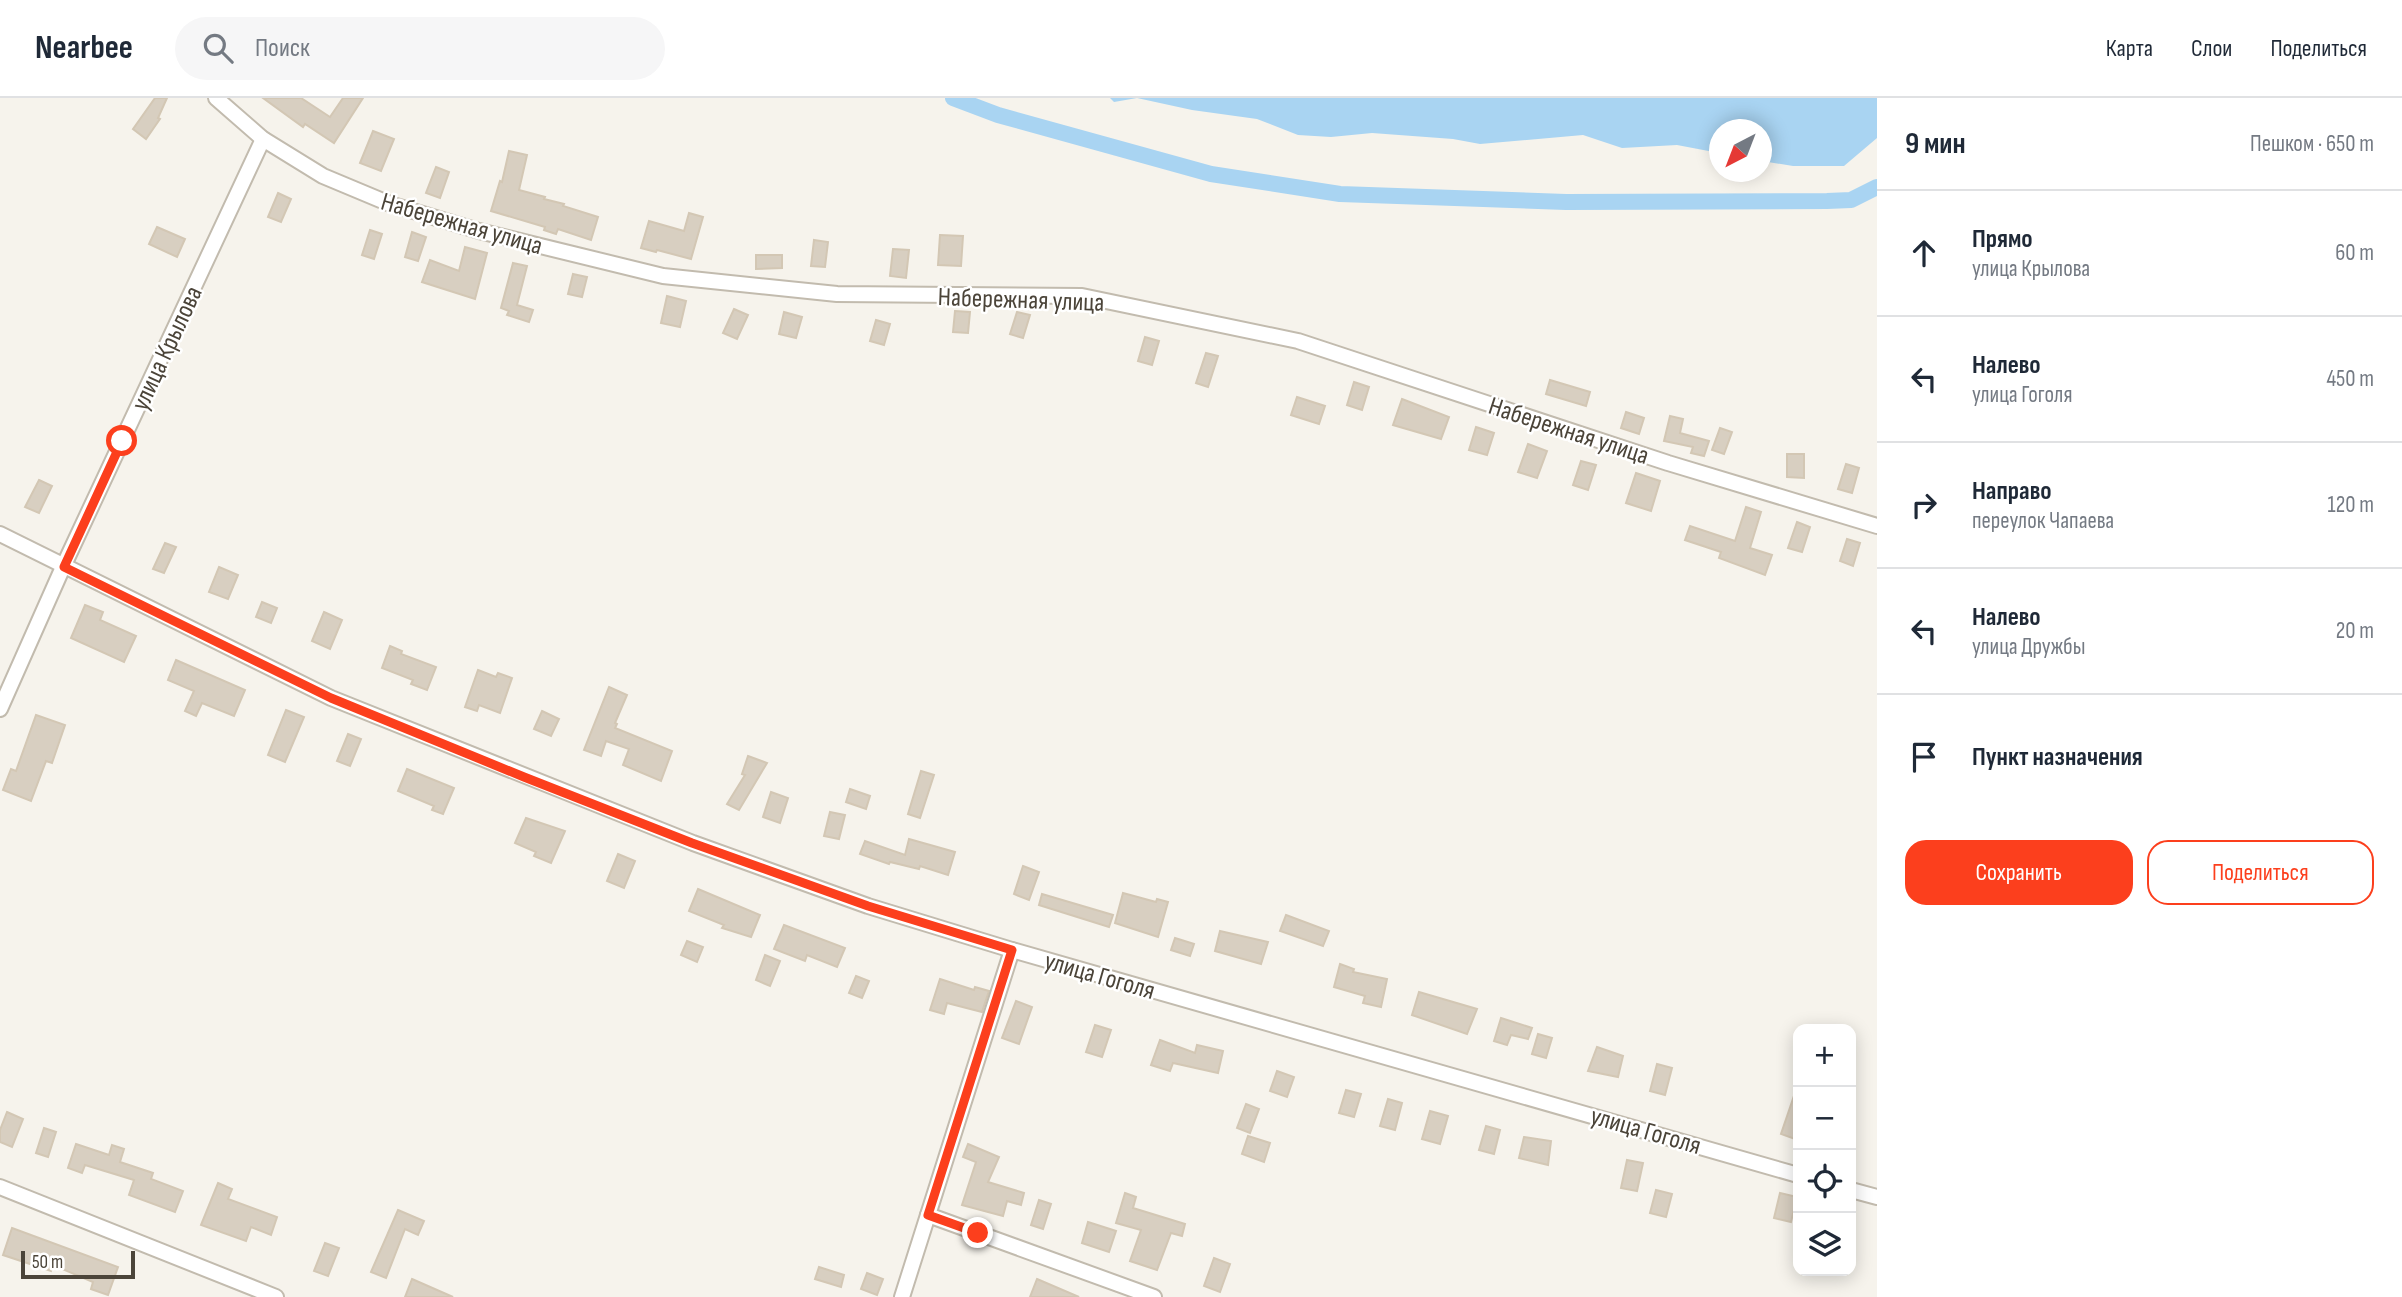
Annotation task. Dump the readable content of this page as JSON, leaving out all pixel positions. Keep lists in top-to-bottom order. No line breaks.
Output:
{"streets":{"street":["Набережная улица","улица Крылова","улица Гоголя"]},"crossings":[["Набережная улица","улица Крылова"],["улица Крылова","улица Гоголя"]],"scale_bar":"50 m","north":"bottom left","page":{"header":"Nearbee","search":"Поиск","nav":["Карта","Слои","Поделиться"],"heading":["9 мин","Пешком · 650 m"],"list":[["Прямо","улица Крылова","60 m"],["Налево","улица Гоголя","450 m"],["Направо","переулок Чапаева","120 m"],["Налево","улица Дружбы","20 m"],"Пункт назначения"],"buttons":["Сохранить","Поделиться"],"map_buttons":["+","−"],"scale":"50 m"}}
